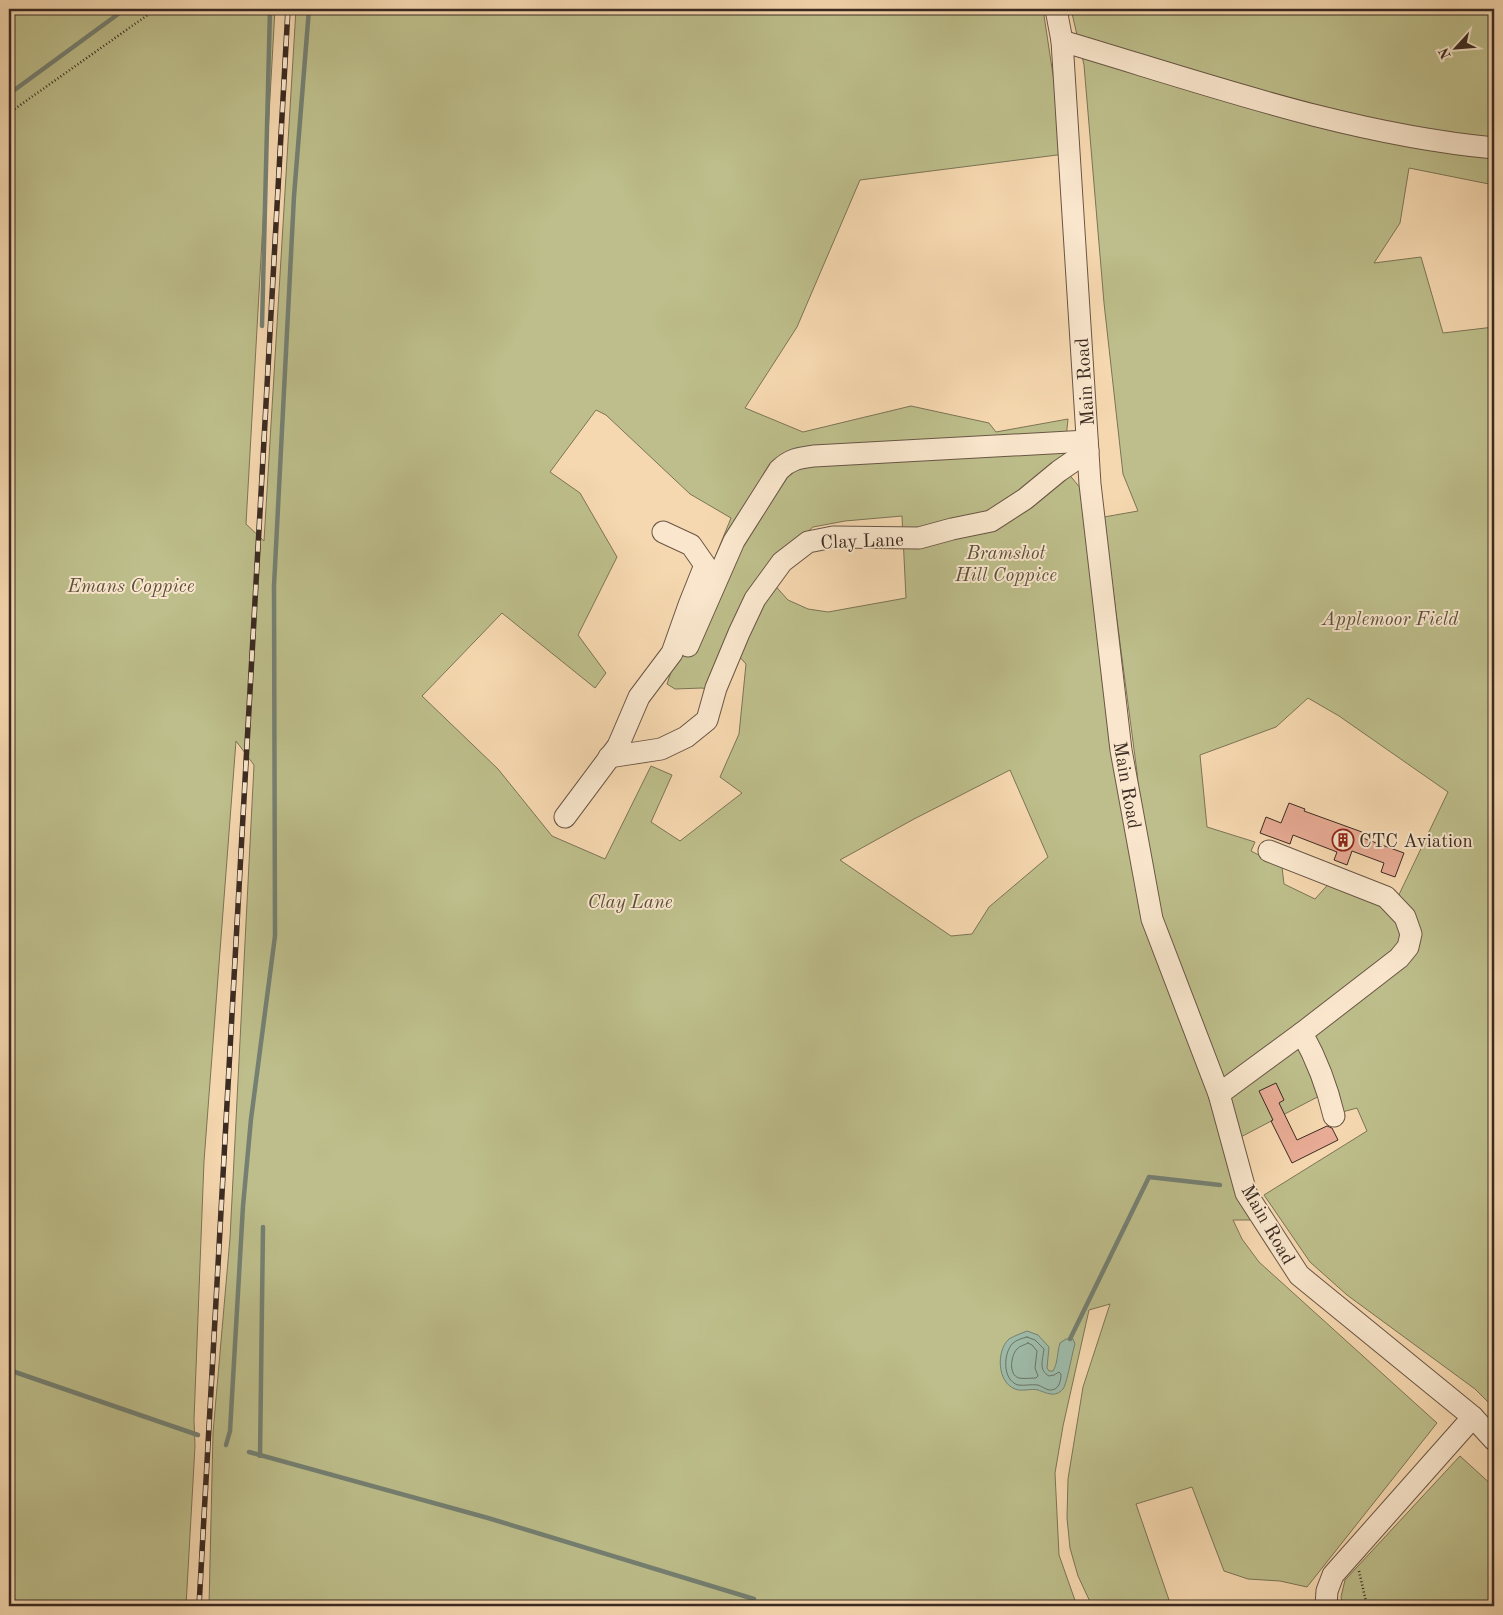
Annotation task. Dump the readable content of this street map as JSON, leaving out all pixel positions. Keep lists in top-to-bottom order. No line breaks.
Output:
{"streets":{"street":["Main Road","Clay Lane"]},"crossings":[["Main Road","Clay Lane"]],"parks":["Bramshot Hill Coppice","Emans Coppice","Applemoor Field","Clay Lane"],"places":{"building":["CTC Aviation"]},"north":"bottom left"}
